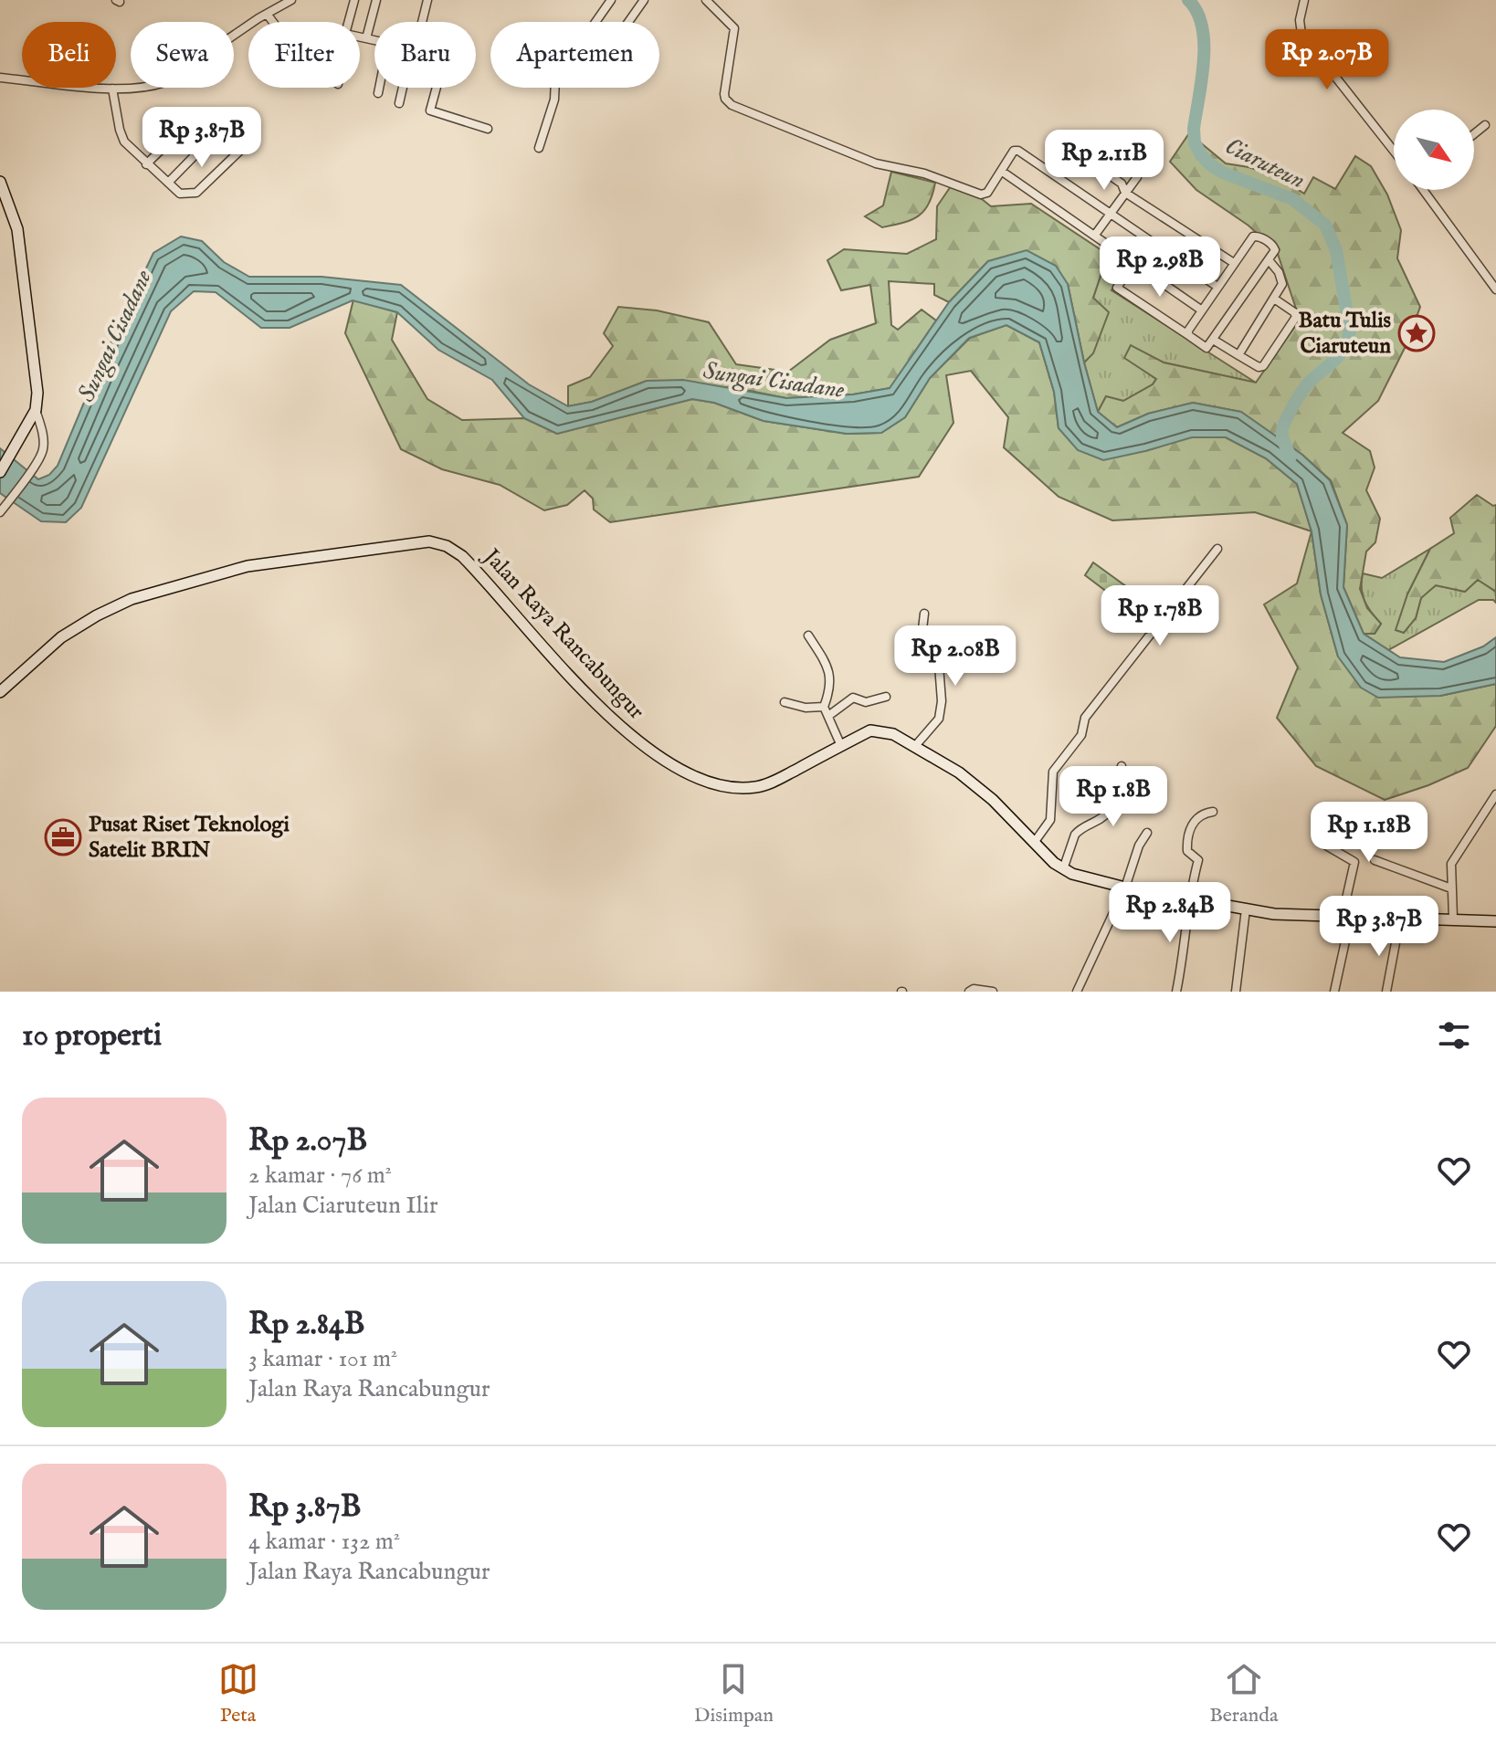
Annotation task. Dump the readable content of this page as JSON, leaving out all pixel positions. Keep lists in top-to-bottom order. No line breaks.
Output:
{"streets":{"main road":["Jalan Raya Rancabungur"]},"water":["Ciaruteun","Sungai Cisadane"],"places":{"place":["Batu Tulis Ciaruteun"],"office":["Pusat Riset Teknologi Satelit BRIN"]},"north":"bottom right","page":{"chip":["Beli","Sewa","Filter","Baru","Apartemen"],"price":["Rp 2.07B","Rp 3.87B","Rp 2.11B","Rp 2.98B","Rp 1.78B","Rp 2.08B","Rp 1.8B","Rp 1.18B","Rp 2.84B","Rp 3.87B"],"heading":"10 properti","list":[{"name":"Rp 2.07B","note":"2 kamar · 76 m² · Jalan Ciaruteun Ilir"},{"name":"Rp 2.84B","note":"3 kamar · 101 m² · Jalan Raya Rancabungur"},{"name":"Rp 3.87B","note":"4 kamar · 132 m² · Jalan Raya Rancabungur"}],"tabs":["Peta","Disimpan","Beranda"]}}
